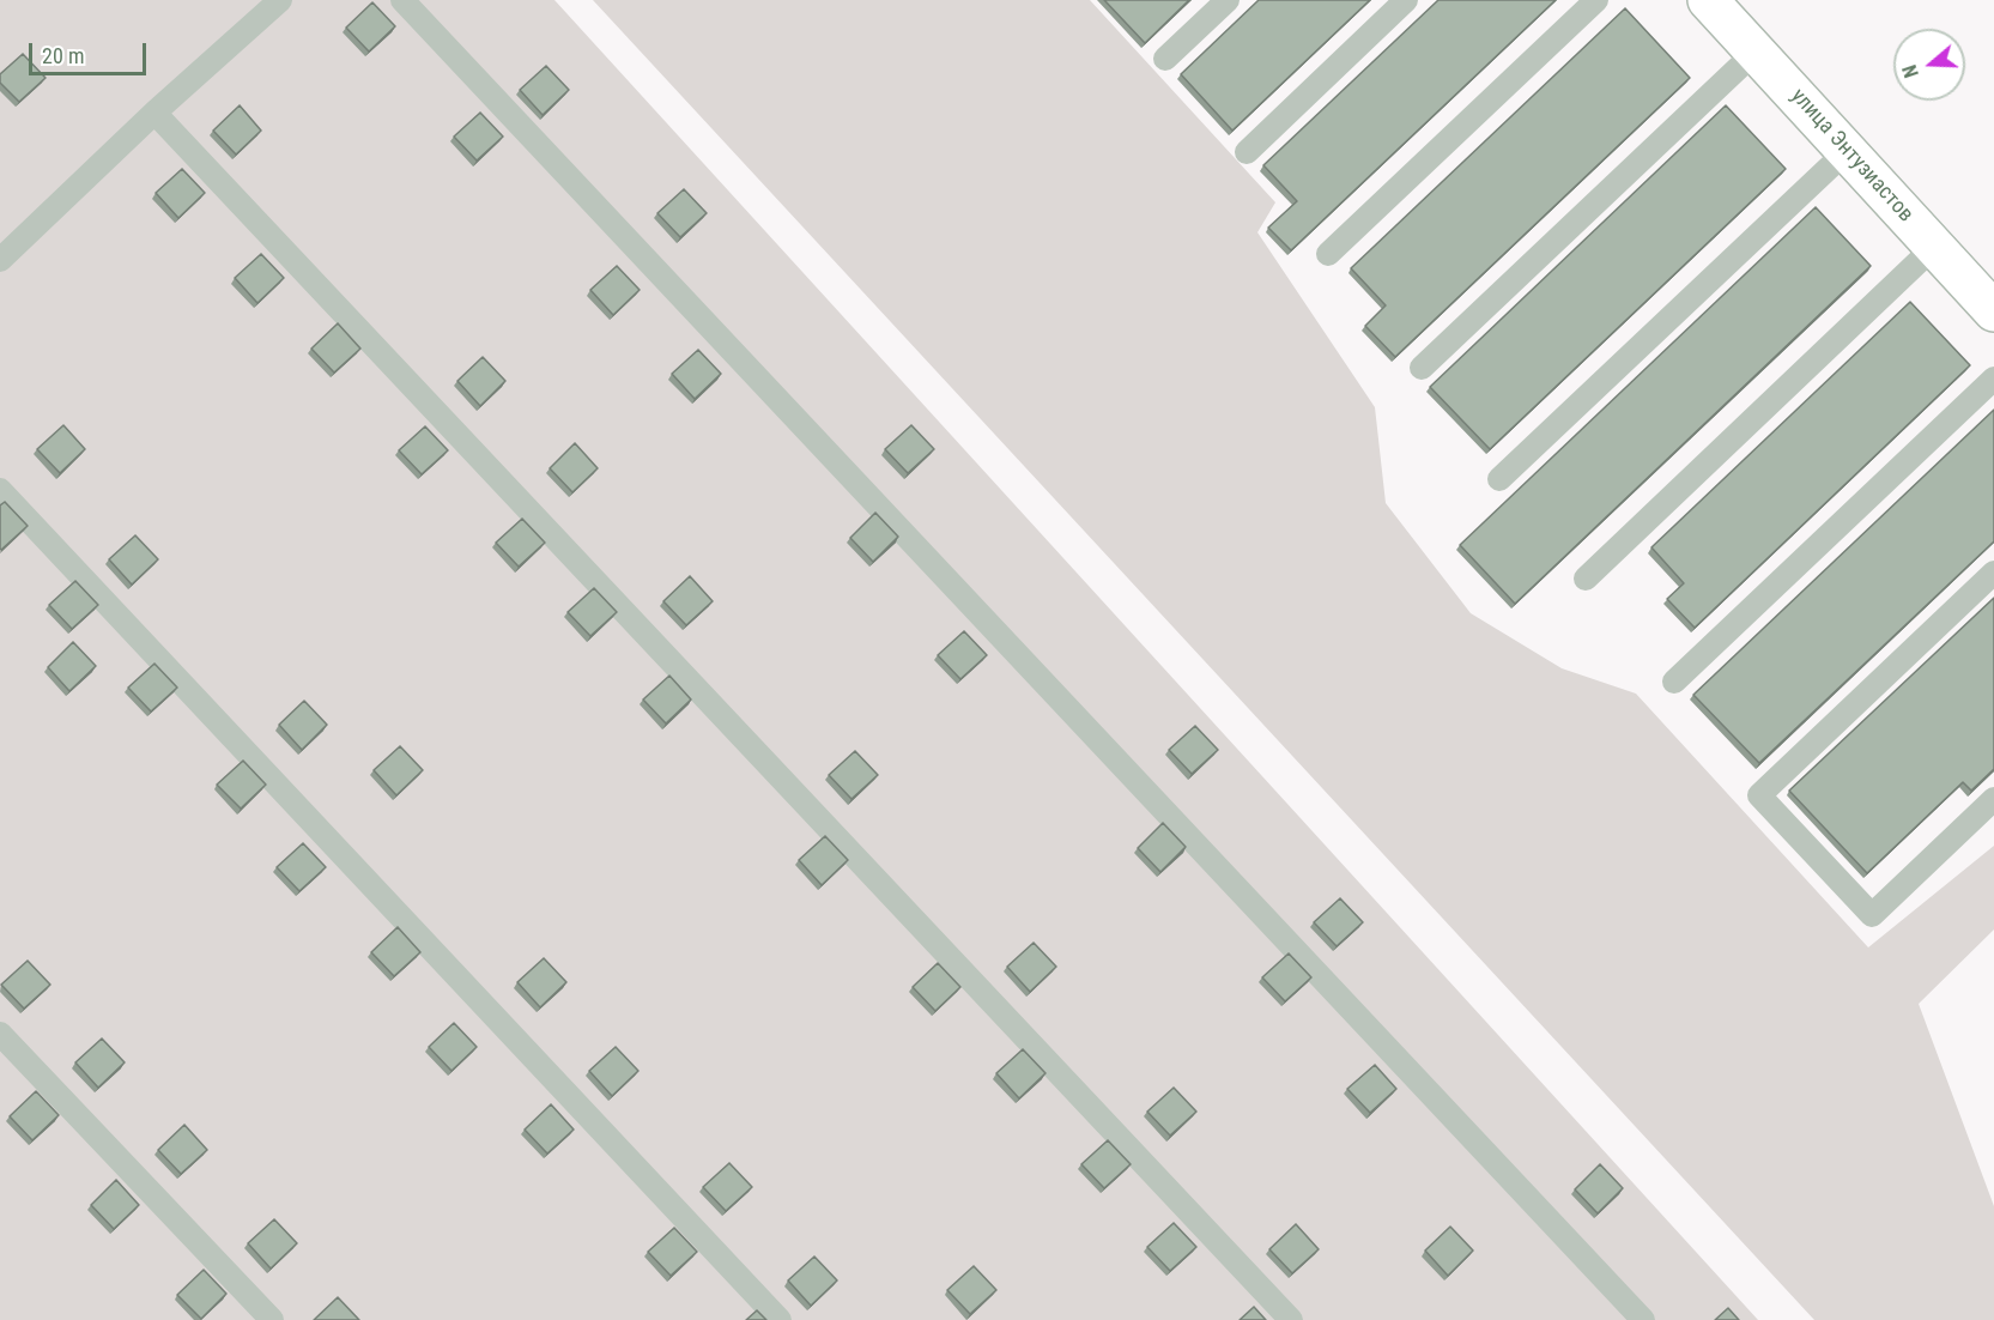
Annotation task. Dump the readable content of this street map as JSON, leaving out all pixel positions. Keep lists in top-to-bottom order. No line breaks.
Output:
{"streets":{"main road":["улица Энтузиастов"]},"scale_bar":"20 m","north":"left"}
